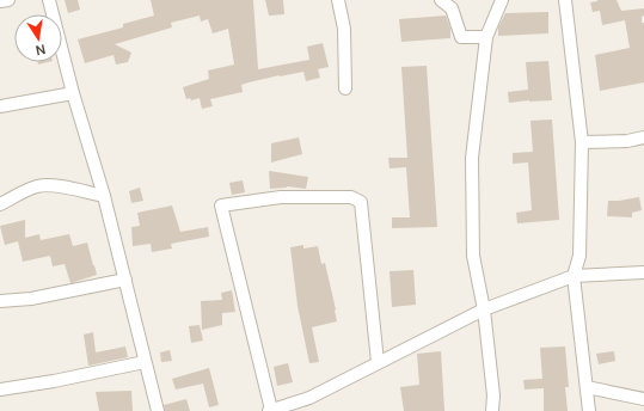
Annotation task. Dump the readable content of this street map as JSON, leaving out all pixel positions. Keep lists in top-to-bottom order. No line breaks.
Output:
{"north":"bottom"}
